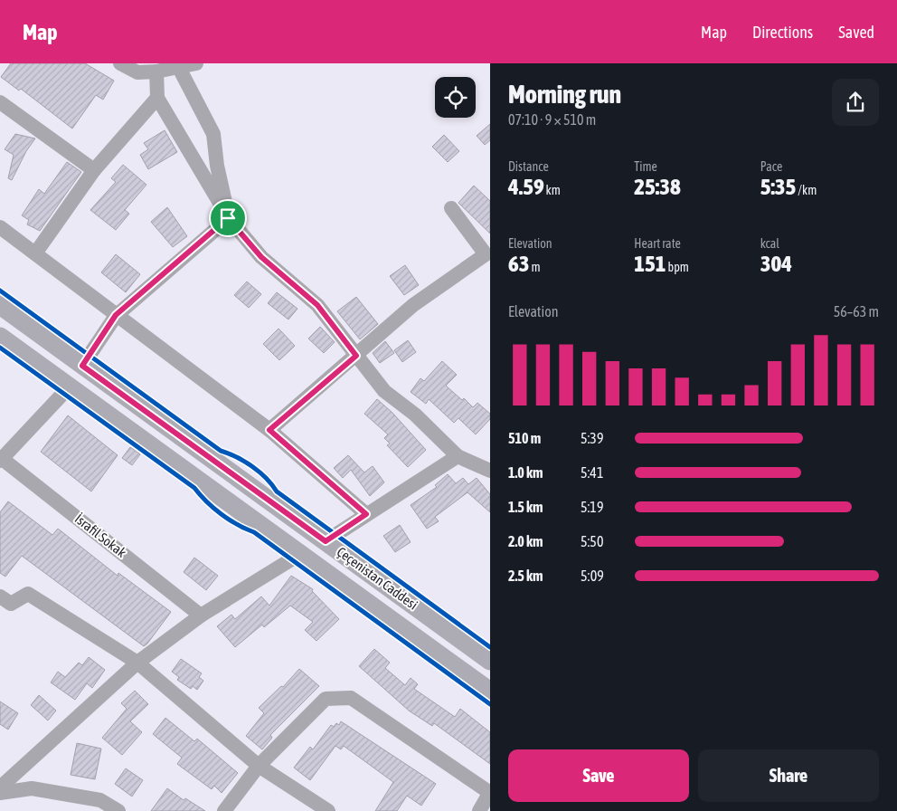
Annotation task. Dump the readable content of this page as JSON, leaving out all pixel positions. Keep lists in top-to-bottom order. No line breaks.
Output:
{"streets":{"main road":["Çeçenistan Caddesi"],"street":["İsrafil Sokak"]},"page":{"header":"Map","nav":["Map","Directions","Saved"],"heading":["Morning run","07:10 · 9 × 510 m"],"stats":[["Distance","4.59 km"],["Time","25:38"],["Pace","5:35 /km"],["Elevation","63 m"],["Heart rate","151 bpm"],["kcal","304"]],"chart":["Elevation","56–63 m"],"list":[{"name":"510 m","note":"5:39"},{"name":"1.0 km","note":"5:41"},{"name":"1.5 km","note":"5:19"},{"name":"2.0 km","note":"5:50"},{"name":"2.5 km","note":"5:09"}],"buttons":["Save","Share"]}}
